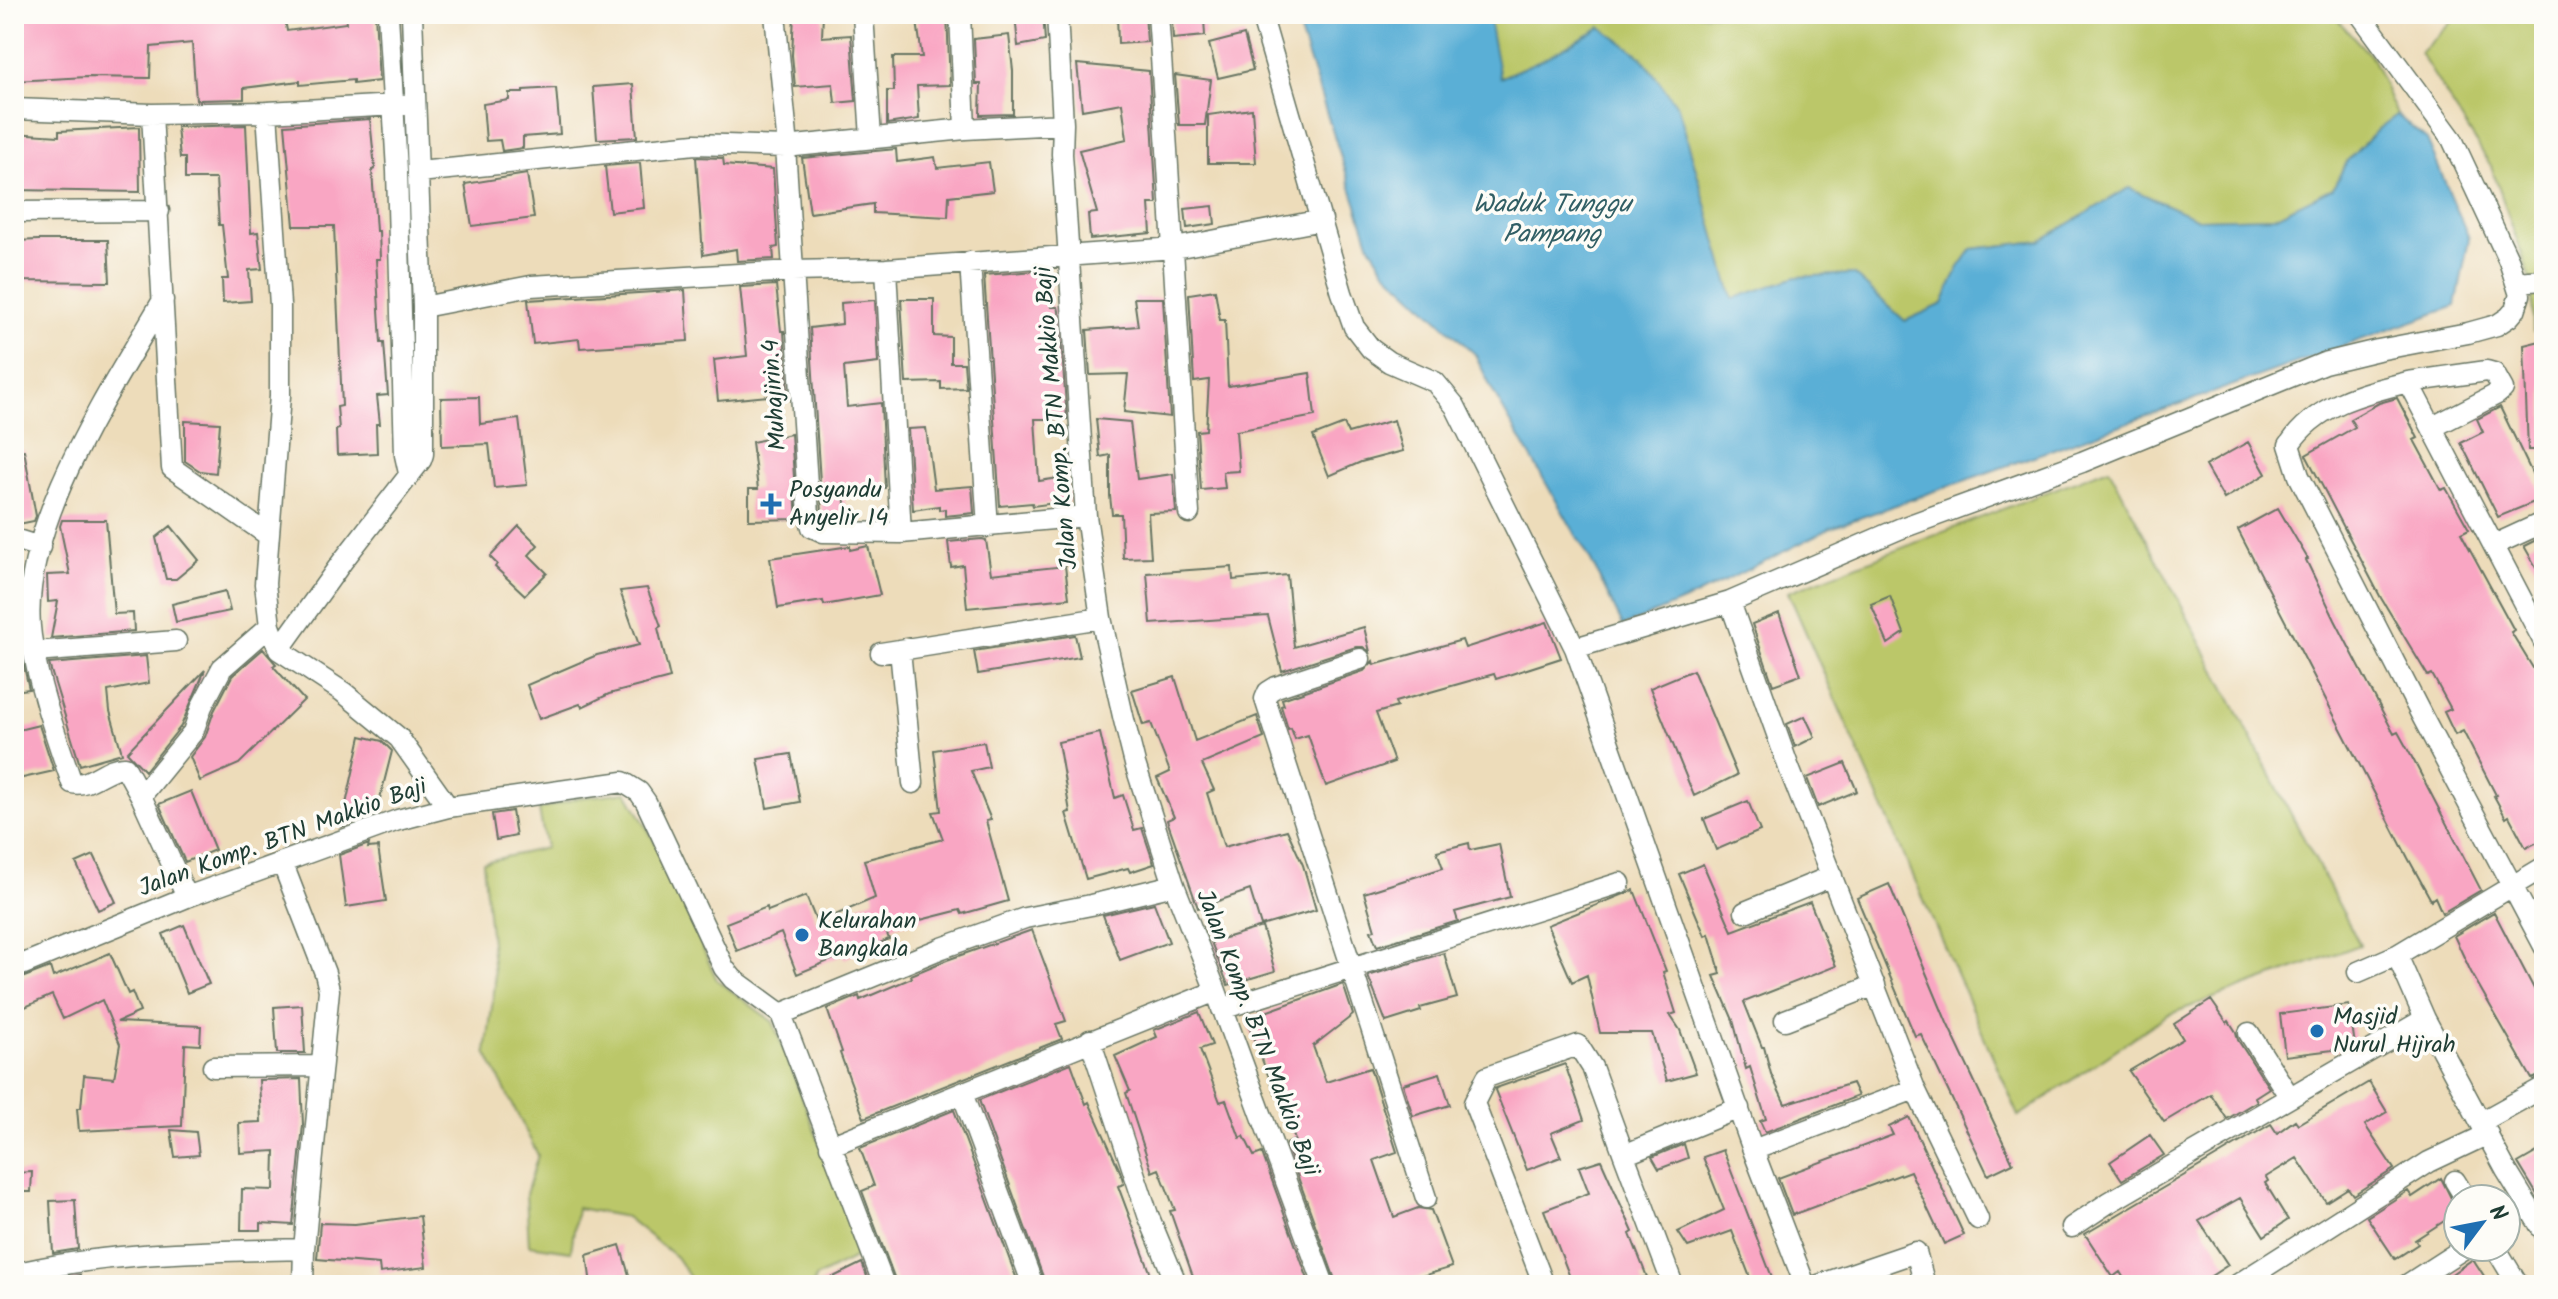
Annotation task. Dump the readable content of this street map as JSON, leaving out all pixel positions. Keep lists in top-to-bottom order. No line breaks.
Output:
{"streets":{"street":["Muhajirin.4","Jalan Komp. BTN Makkio Baji"]},"crossings":[["Muhajirin.4","Jalan Komp. BTN Makkio Baji"]],"water":["Waduk Tunggu Pampang"],"places":{"health":["Posyandu Anyelir 14"],"other":["Kelurahan Bangkala","Masjid Nurul Hijrah"]},"north":"top right"}
